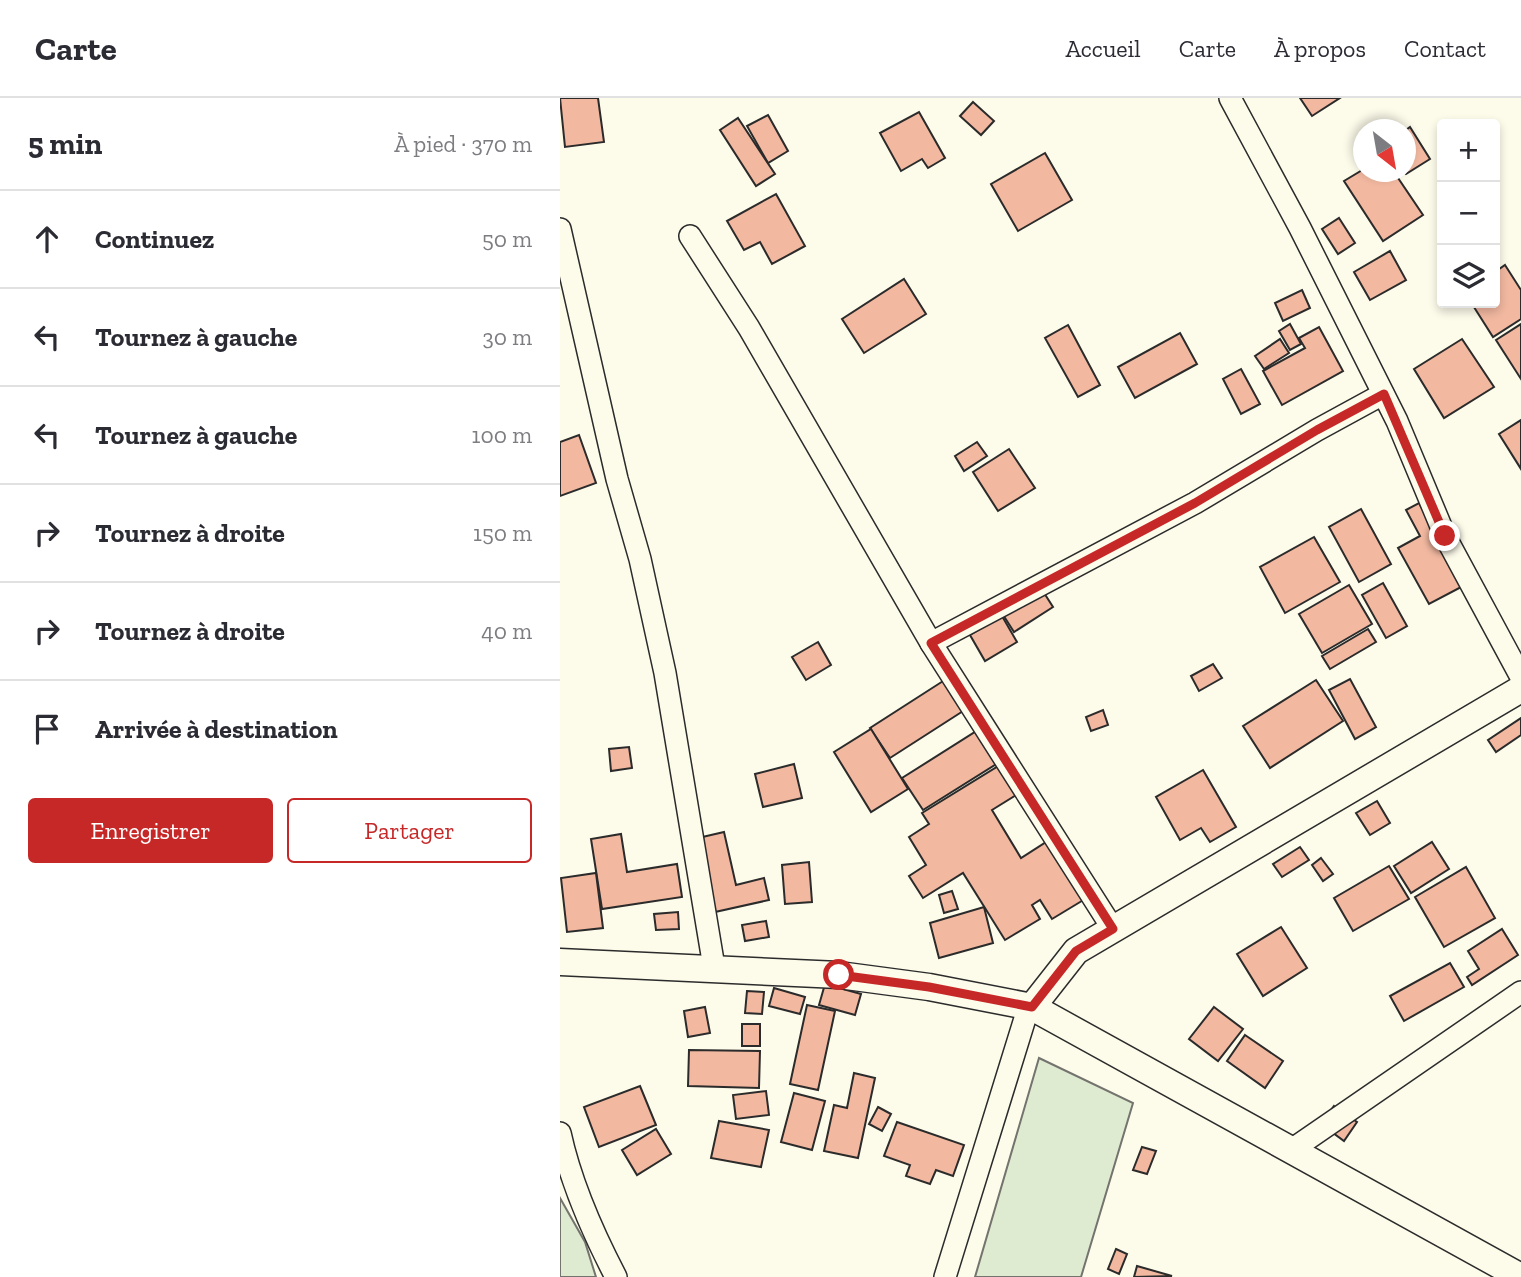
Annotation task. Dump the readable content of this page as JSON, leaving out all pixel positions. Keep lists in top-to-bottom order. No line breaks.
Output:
{"north":"bottom right","page":{"header":"Carte","nav":["Accueil","Carte","À propos","Contact"],"heading":["5 min","À pied · 370 m"],"map_buttons":["+","−"],"list":[["Continuez","50 m"],["Tournez à gauche","30 m"],["Tournez à gauche","100 m"],["Tournez à droite","150 m"],["Tournez à droite","40 m"],"Arrivée à destination"],"buttons":["Enregistrer","Partager"]}}
